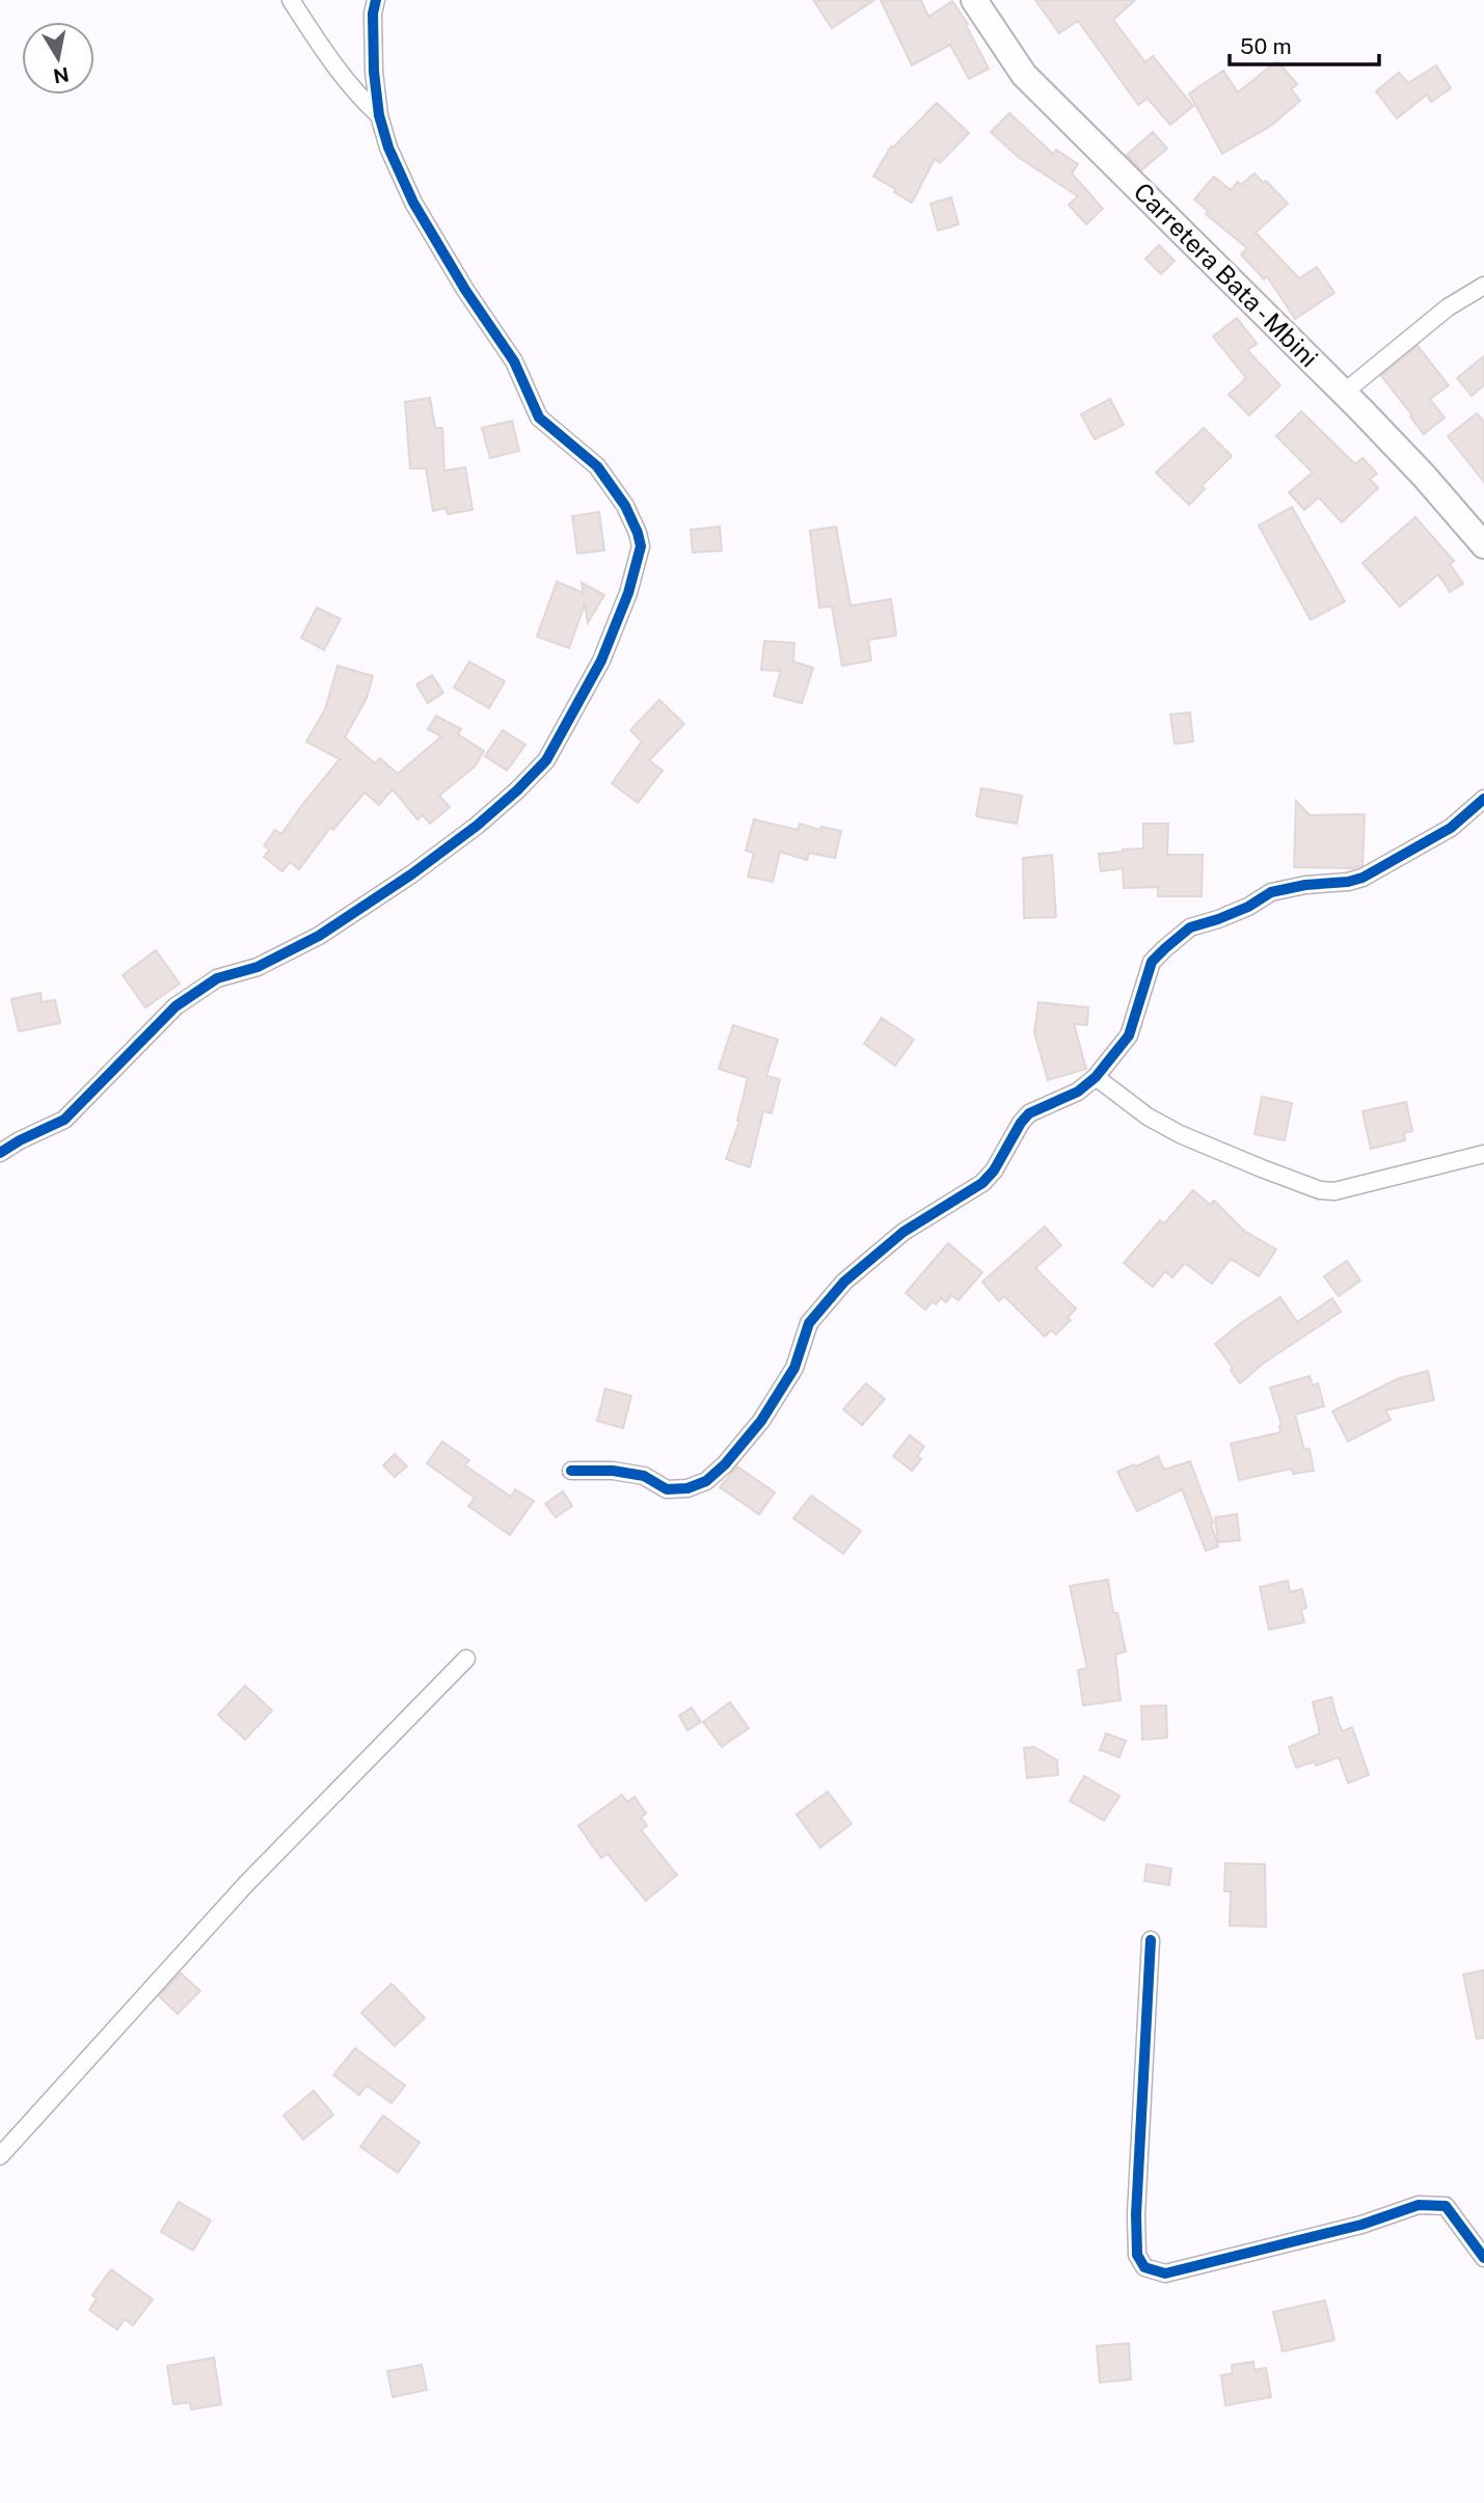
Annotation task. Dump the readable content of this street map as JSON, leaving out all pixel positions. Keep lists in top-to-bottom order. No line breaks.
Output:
{"streets":{"main road":["Carretera Bata - Mbini"]},"scale_bar":"50 m","north":"bottom"}
